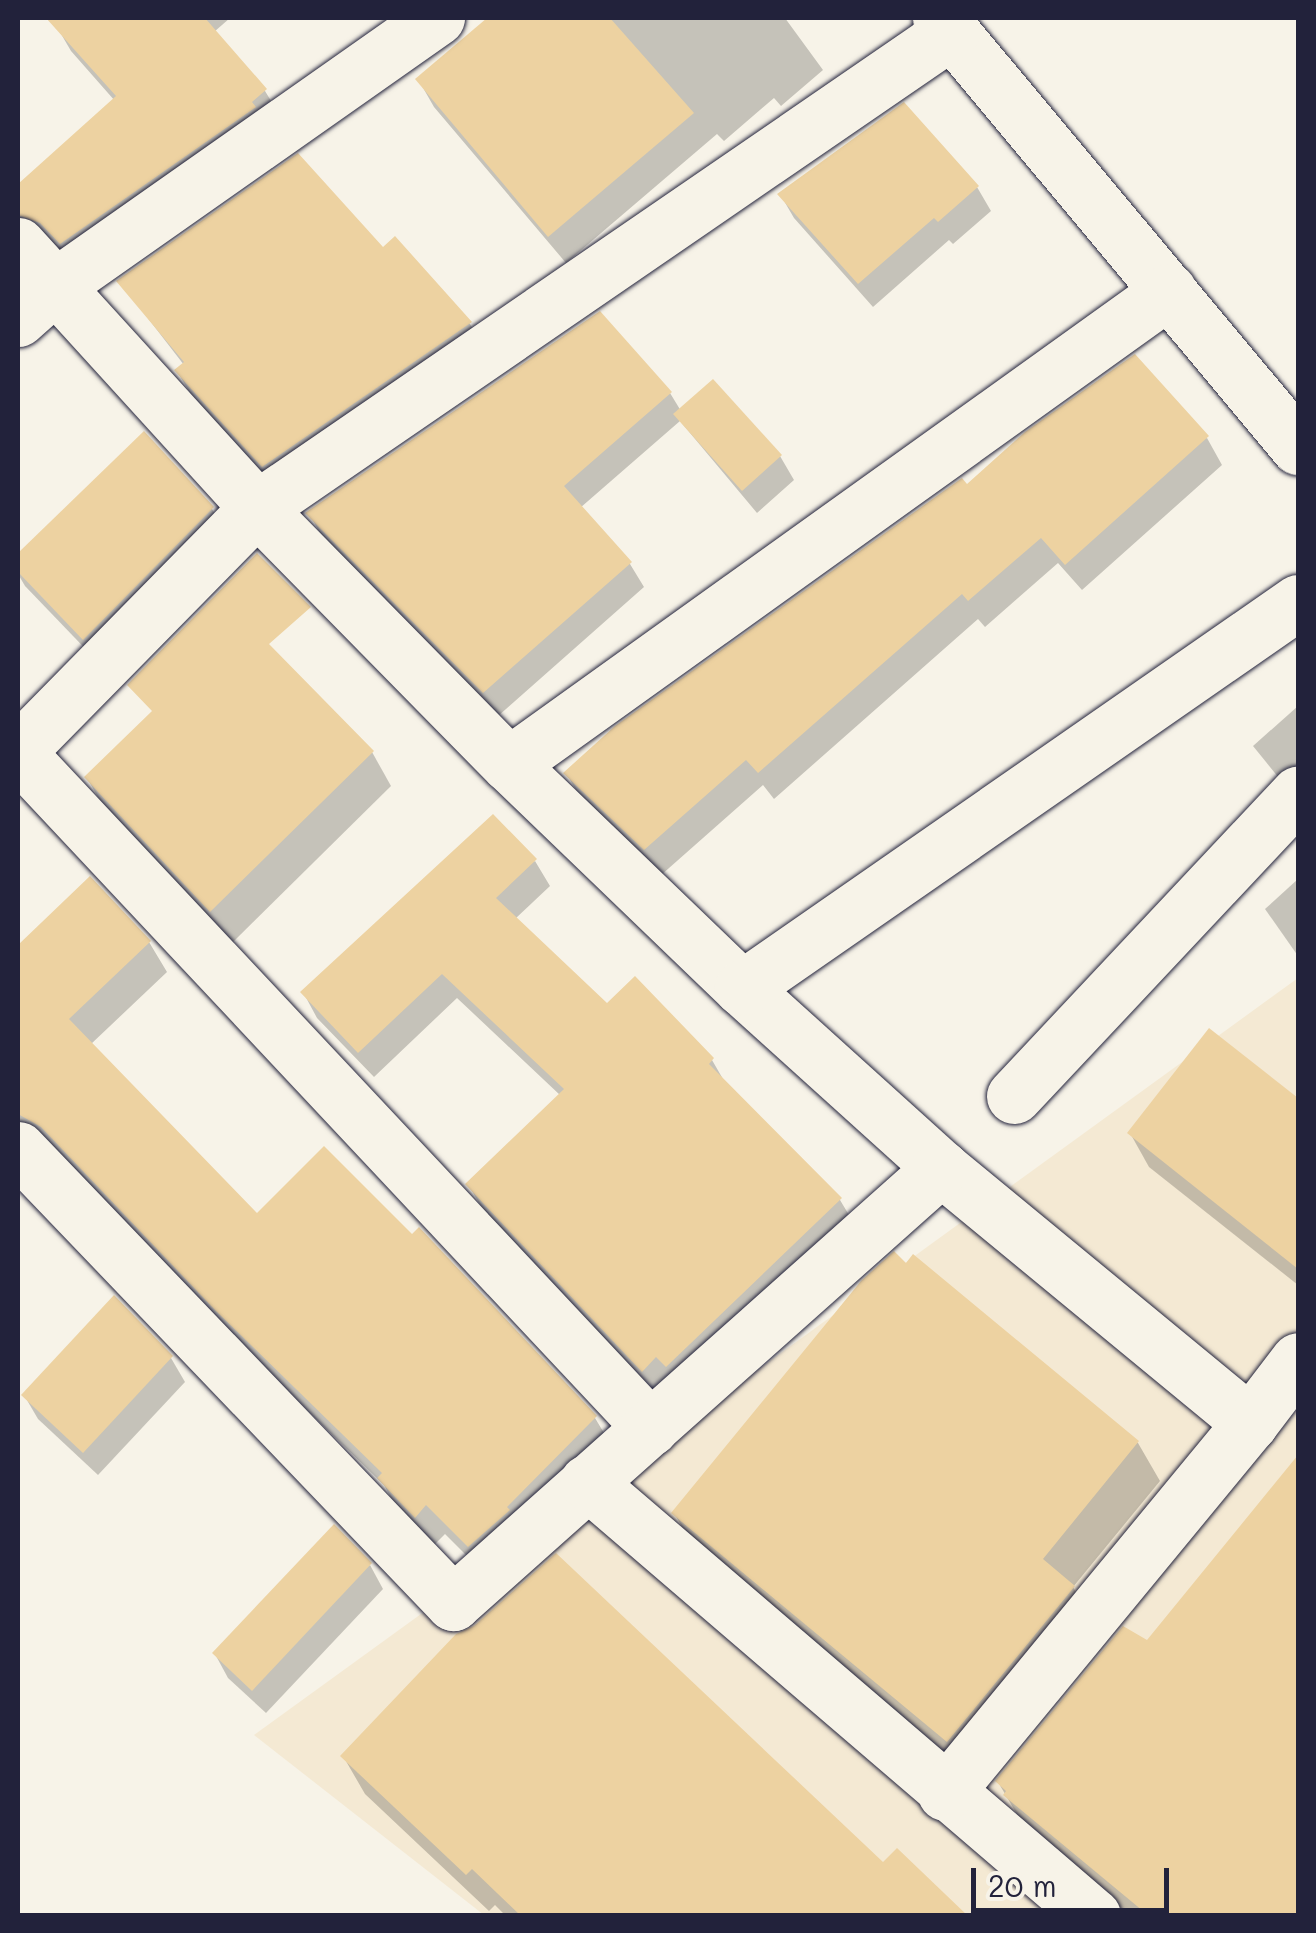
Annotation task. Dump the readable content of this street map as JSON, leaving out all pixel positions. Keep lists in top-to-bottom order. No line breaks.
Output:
{"scale_bar":"20 m"}
